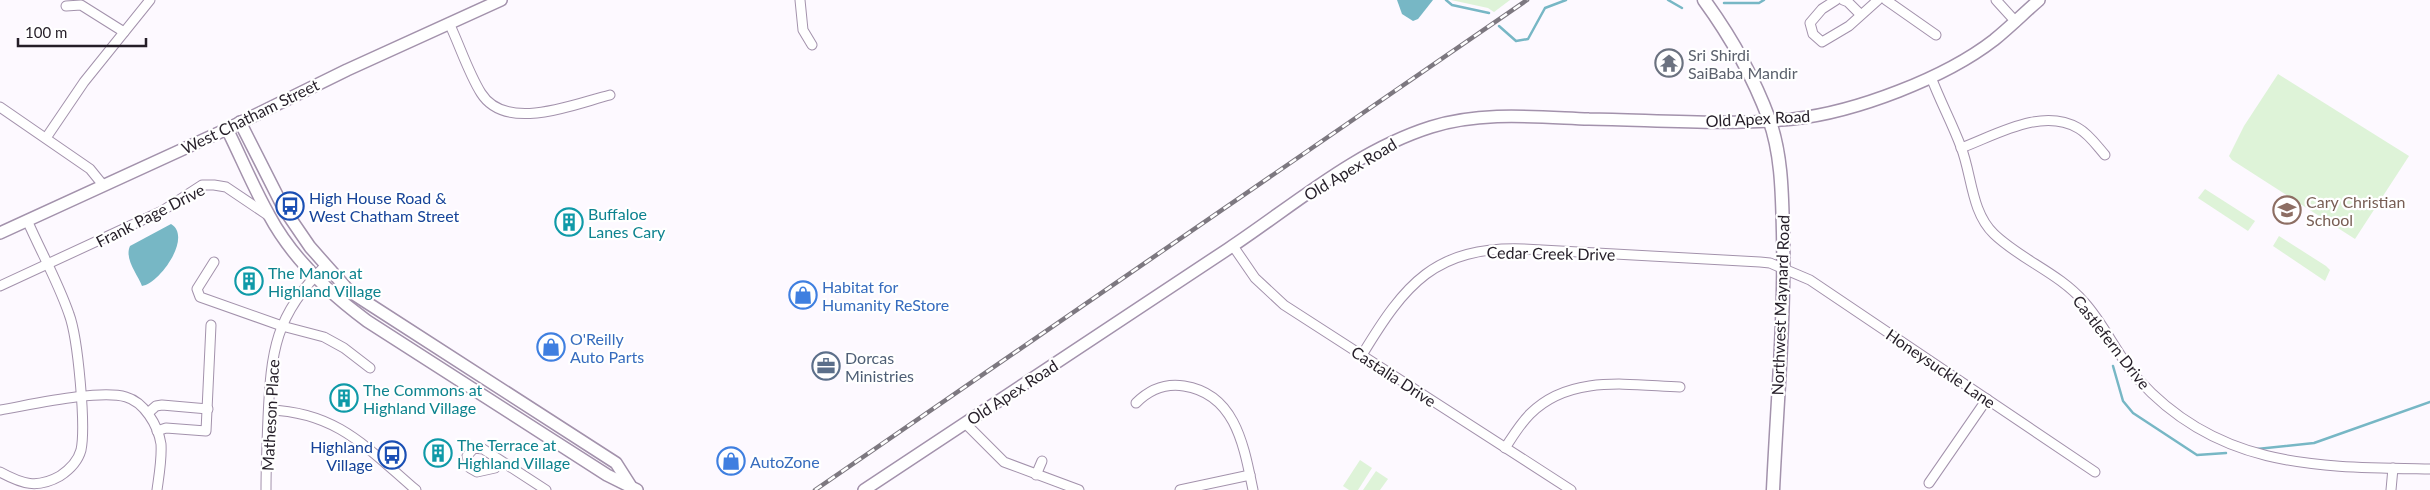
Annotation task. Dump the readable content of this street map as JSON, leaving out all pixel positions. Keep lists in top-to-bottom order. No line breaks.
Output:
{"streets":{"main road":["West Chatham Street","Old Apex Road","Northwest Maynard Road"],"street":["Frank Page Drive","Cedar Creek Drive","Castlefern Drive","Honeysuckle Lane","Castalia Drive","Matheson Place"]},"crossings":[["Old Apex Road","Northwest Maynard Road"],["Old Apex Road","Castlefern Drive"],["Old Apex Road","Castalia Drive"],["Cedar Creek Drive","Northwest Maynard Road"],["Cedar Creek Drive","Honeysuckle Lane"],["Cedar Creek Drive","Castalia Drive"],["Northwest Maynard Road","Honeysuckle Lane"]],"places":{"temple":["Sri Shirdi SaiBaba Mandir"],"bus stop":["High House Road & West Chatham Street","Highland Village"],"school or university":["Cary Christian School"],"building":["Buffaloe Lanes Cary","The Manor at Highland Village","The Commons at Highland Village","The Terrace at Highland Village"],"shop":["Habitat for Humanity ReStore","O'Reilly Auto Parts","AutoZone"],"office":["Dorcas Ministries"]},"scale_bar":"100 m"}
